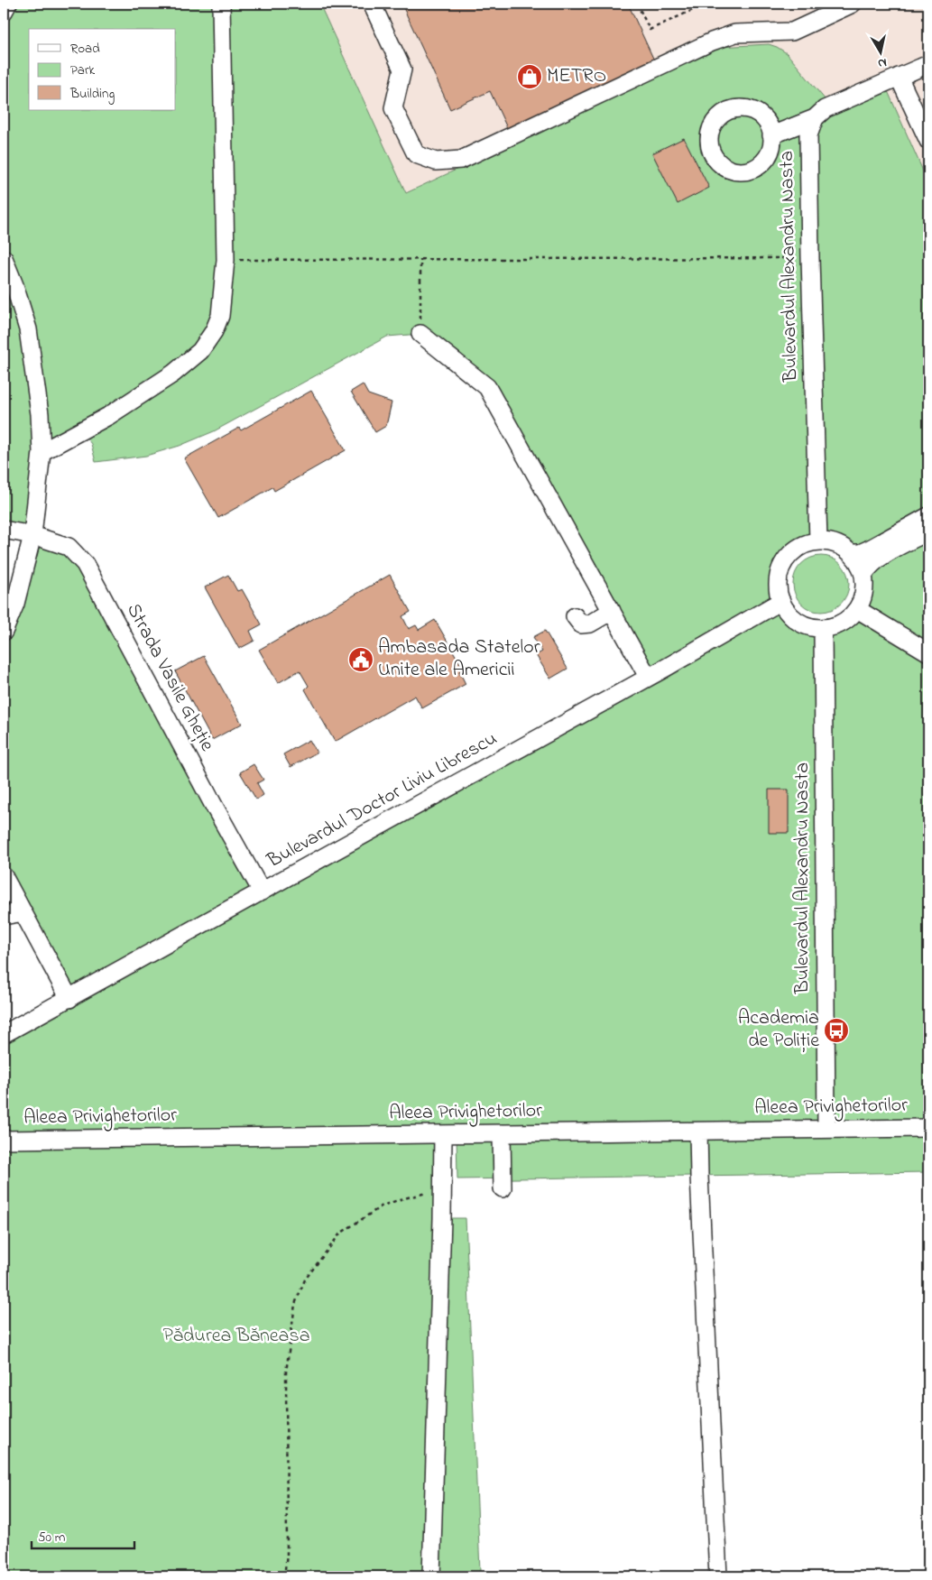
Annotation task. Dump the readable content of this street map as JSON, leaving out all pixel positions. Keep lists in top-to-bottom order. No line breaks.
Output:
{"streets":{"street":["Bulevardul Alexandru Nasta","Strada Vasile Gheție","Bulevardul Doctor Liviu Librescu","Aleea Privighetorilor"]},"crossings":[["Bulevardul Alexandru Nasta","Bulevardul Doctor Liviu Librescu"],["Bulevardul Alexandru Nasta","Aleea Privighetorilor"],["Strada Vasile Gheție","Bulevardul Doctor Liviu Librescu"]],"parks":["Pădurea Băneasa"],"places":{"shop":["METRO"],"public building":["Ambasada Statelor Unite ale Americii"],"bus stop":["Academia de Poliție"]},"legend":["Road","Park","Building"],"scale_bar":"50 m","north":"bottom"}
